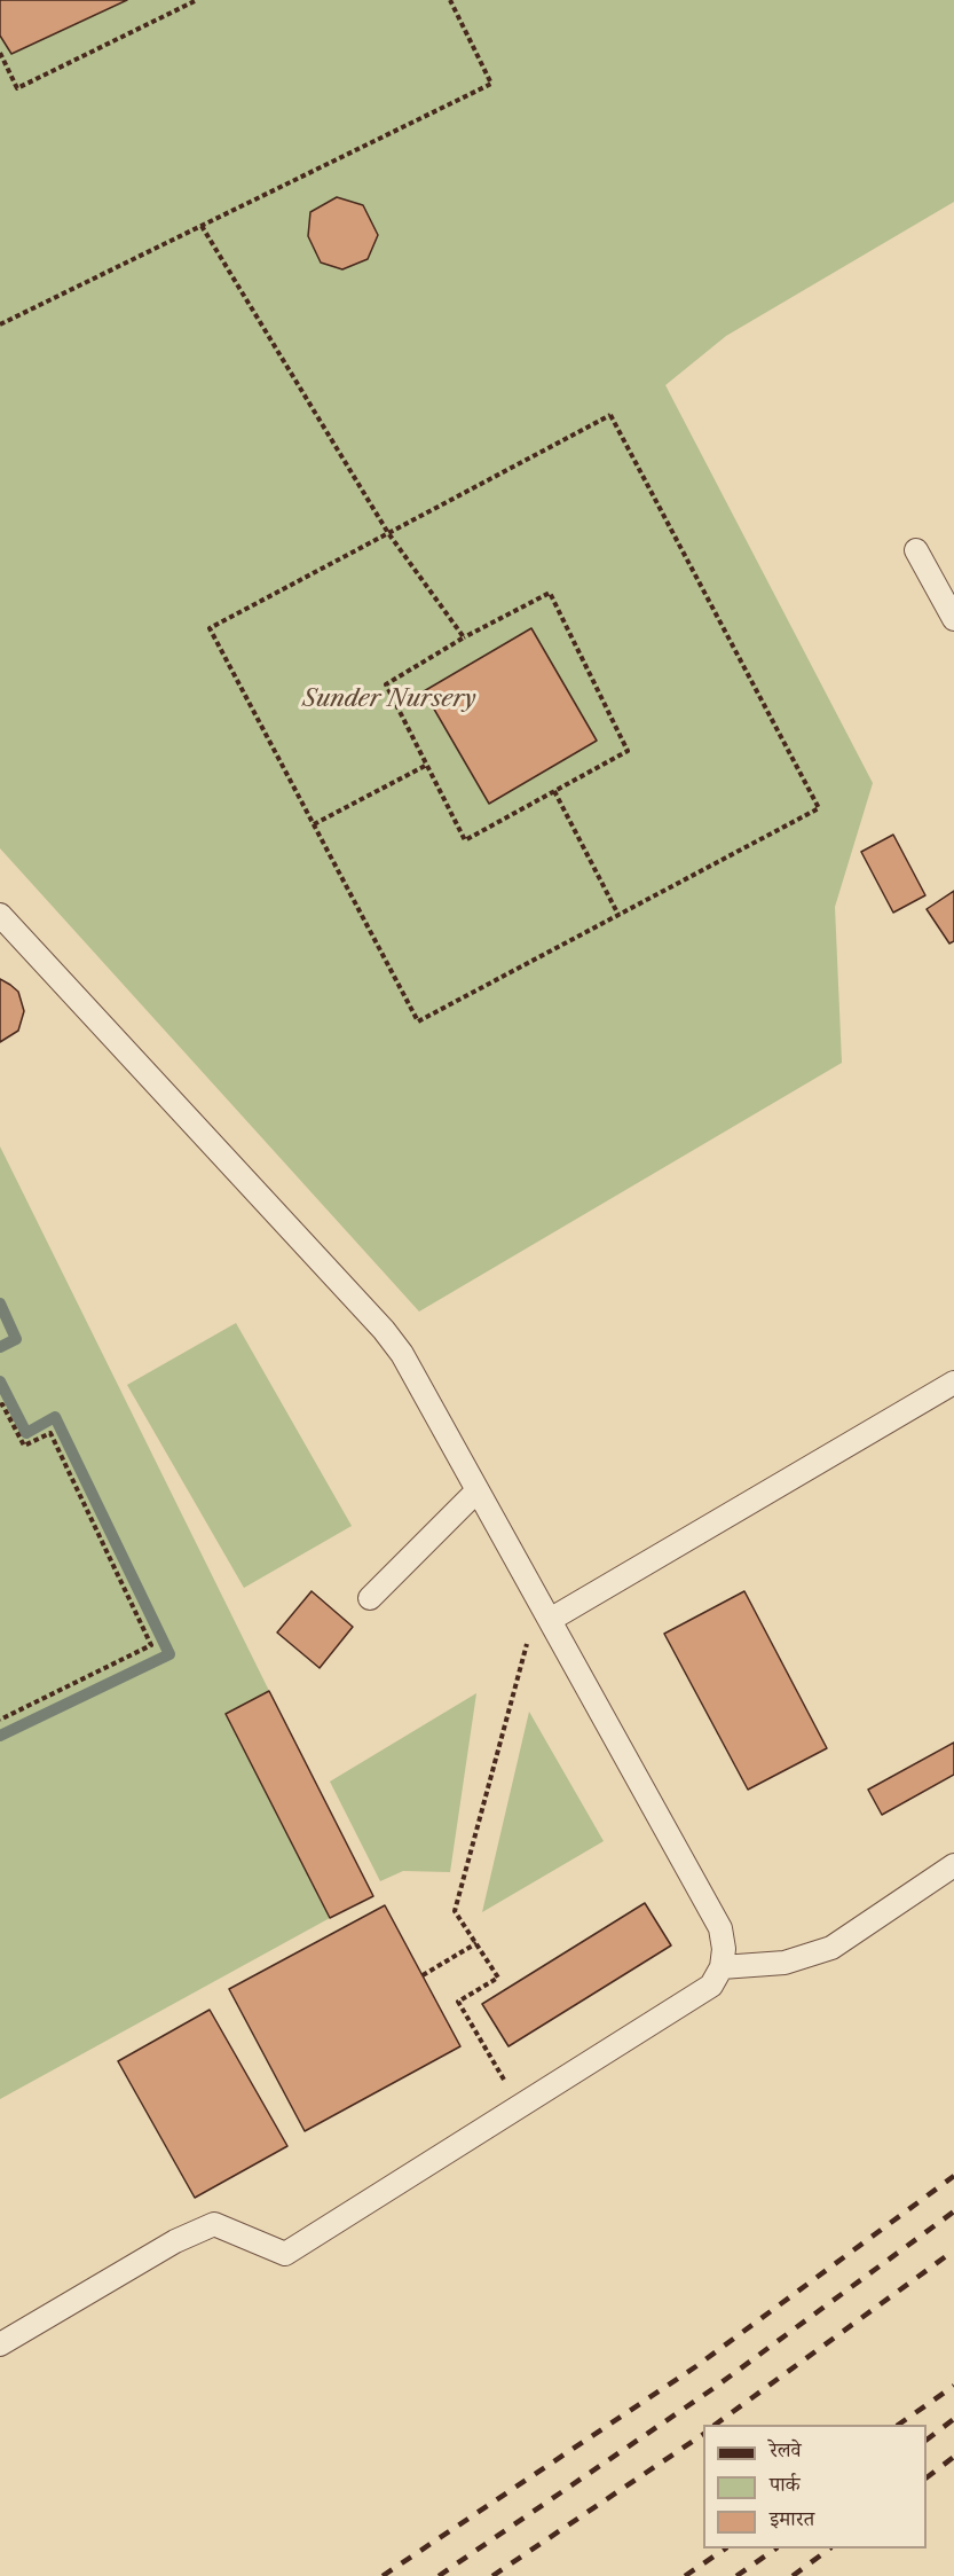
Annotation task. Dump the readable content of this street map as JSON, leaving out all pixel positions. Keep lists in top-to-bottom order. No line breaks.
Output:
{"parks":["Sunder Nursery"],"legend":["रेलवे","पार्क","इमारत"]}
